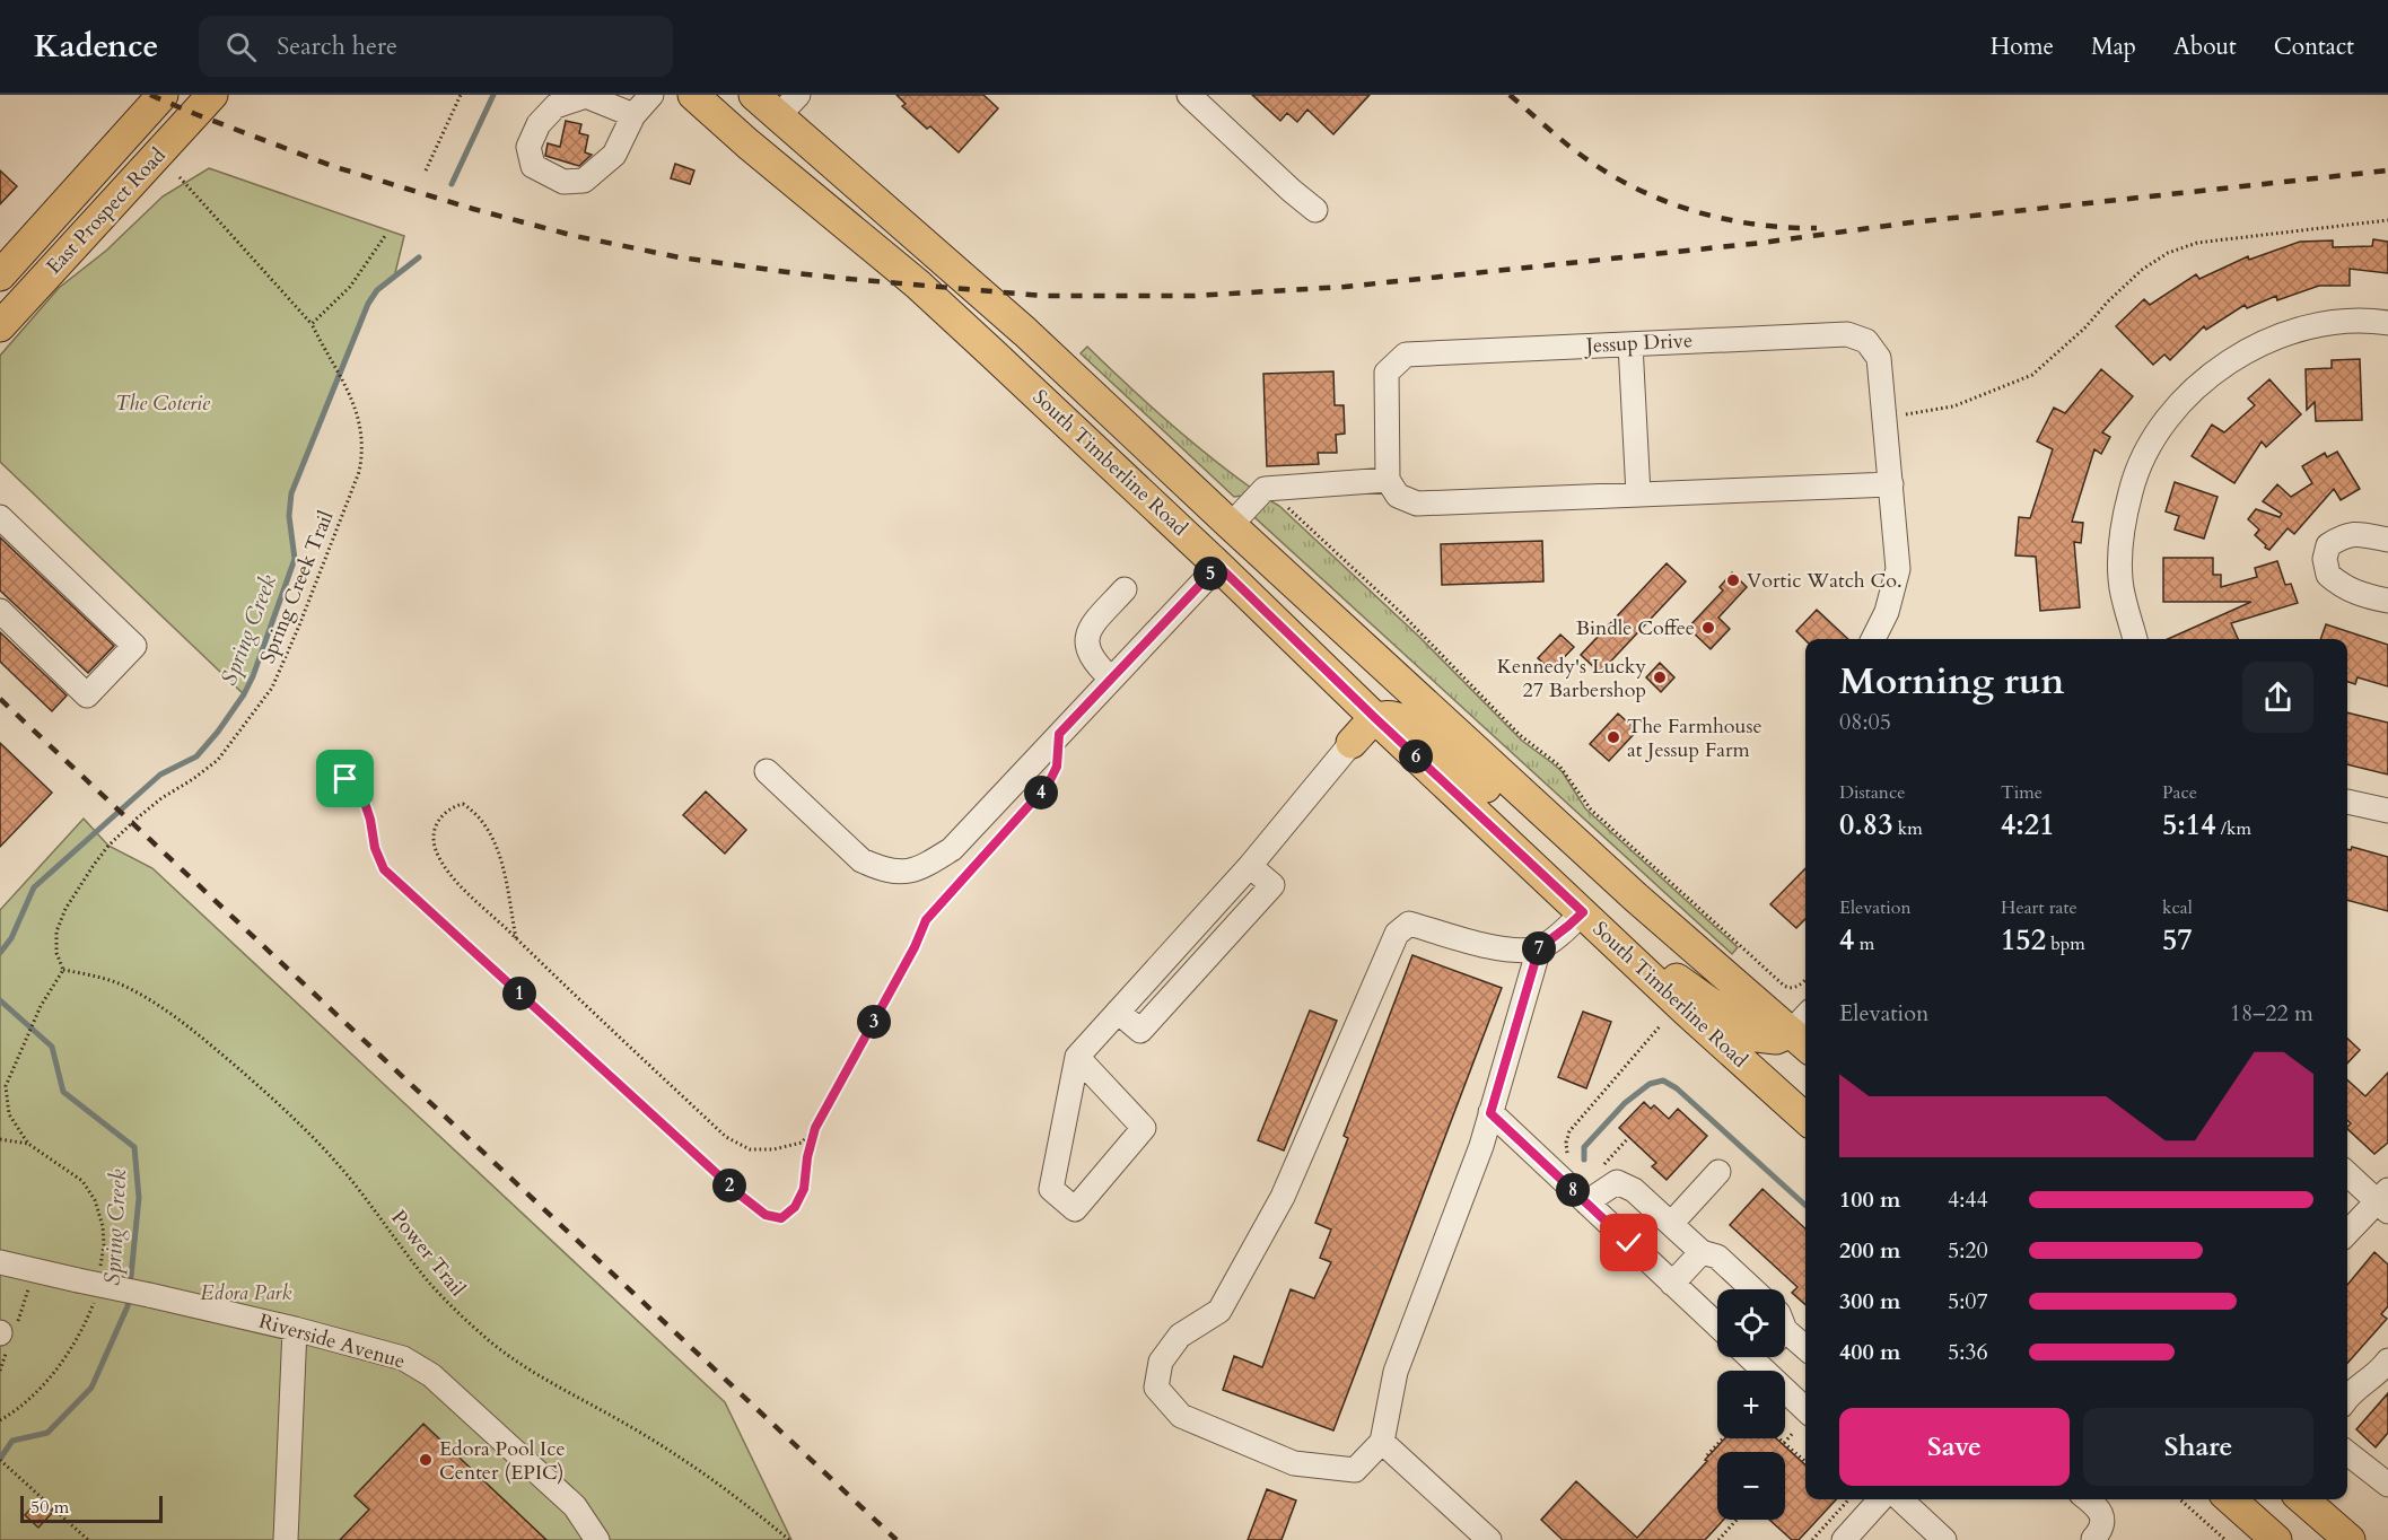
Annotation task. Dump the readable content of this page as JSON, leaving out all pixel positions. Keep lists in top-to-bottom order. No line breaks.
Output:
{"streets":{"main road":["East Prospect Road","South Timberline Road"],"street":["Jessup Drive","Riverside Avenue"],"path":["Spring Creek Trail","Power Trail"]},"crossings":[["Spring Creek Trail","Power Trail"]],"water":["Spring Creek"],"parks":["The Coterie","Edora Park"],"places":["Vortic Watch Co.","Bindle Coffee","Kennedy's Lucky 27 Barbershop","The Farmhouse at Jessup Farm","Edora Pool Ice Center (EPIC)"],"scale_bar":"50 m","page":{"header":"Kadence","search":"Search here","nav":["Home","Map","About","Contact"],"pins":["5","6","4","7","1","3","2","8"],"heading":["Morning run","08:05"],"stats":[["Distance","0.83 km"],["Time","4:21"],["Pace","5:14 /km"],["Elevation","4 m"],["Heart rate","152 bpm"],["kcal","57"]],"chart":["Elevation","18–22 m"],"list":[{"name":"100 m","note":"4:44"},{"name":"200 m","note":"5:20"},{"name":"300 m","note":"5:07"},{"name":"400 m","note":"5:36"}],"map_buttons":["+","−"],"buttons":["Save","Share"],"scale":"50 m"}}
